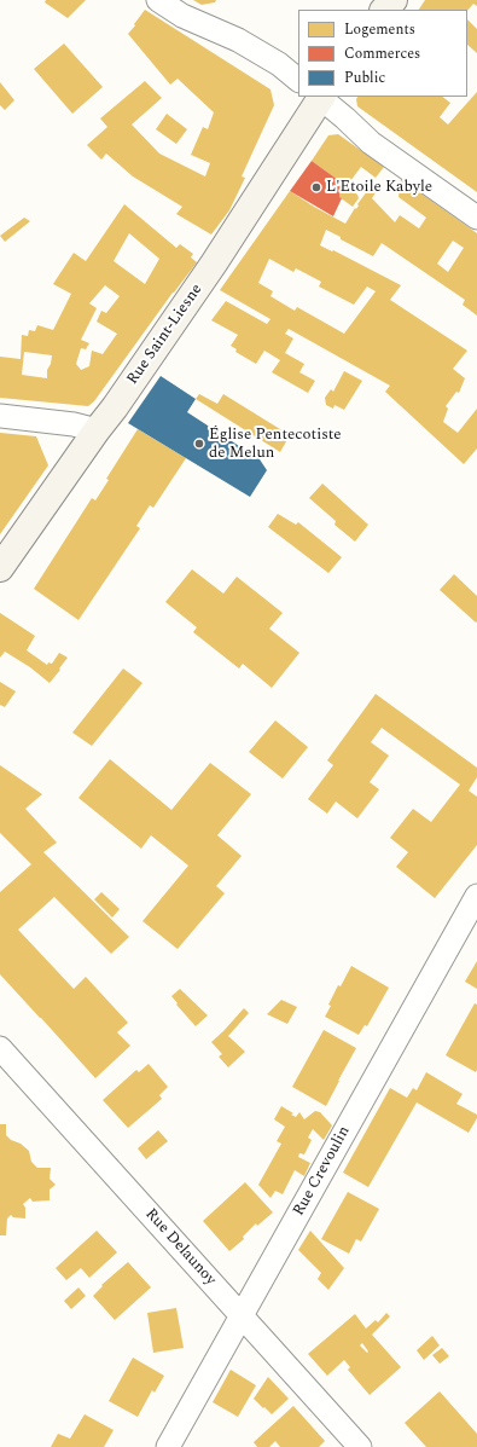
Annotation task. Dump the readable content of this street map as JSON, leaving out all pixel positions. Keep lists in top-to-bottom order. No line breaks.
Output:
{"streets":{"main road":["Rue Saint-Liesne"],"street":["Rue Crevoulin","Rue Delaunoy"]},"crossings":[["Rue Crevoulin","Rue Delaunoy"]],"places":["L'Etoile Kabyle","Église Pentecotiste de Melun"],"legend":["Logements","Commerces","Public"]}
